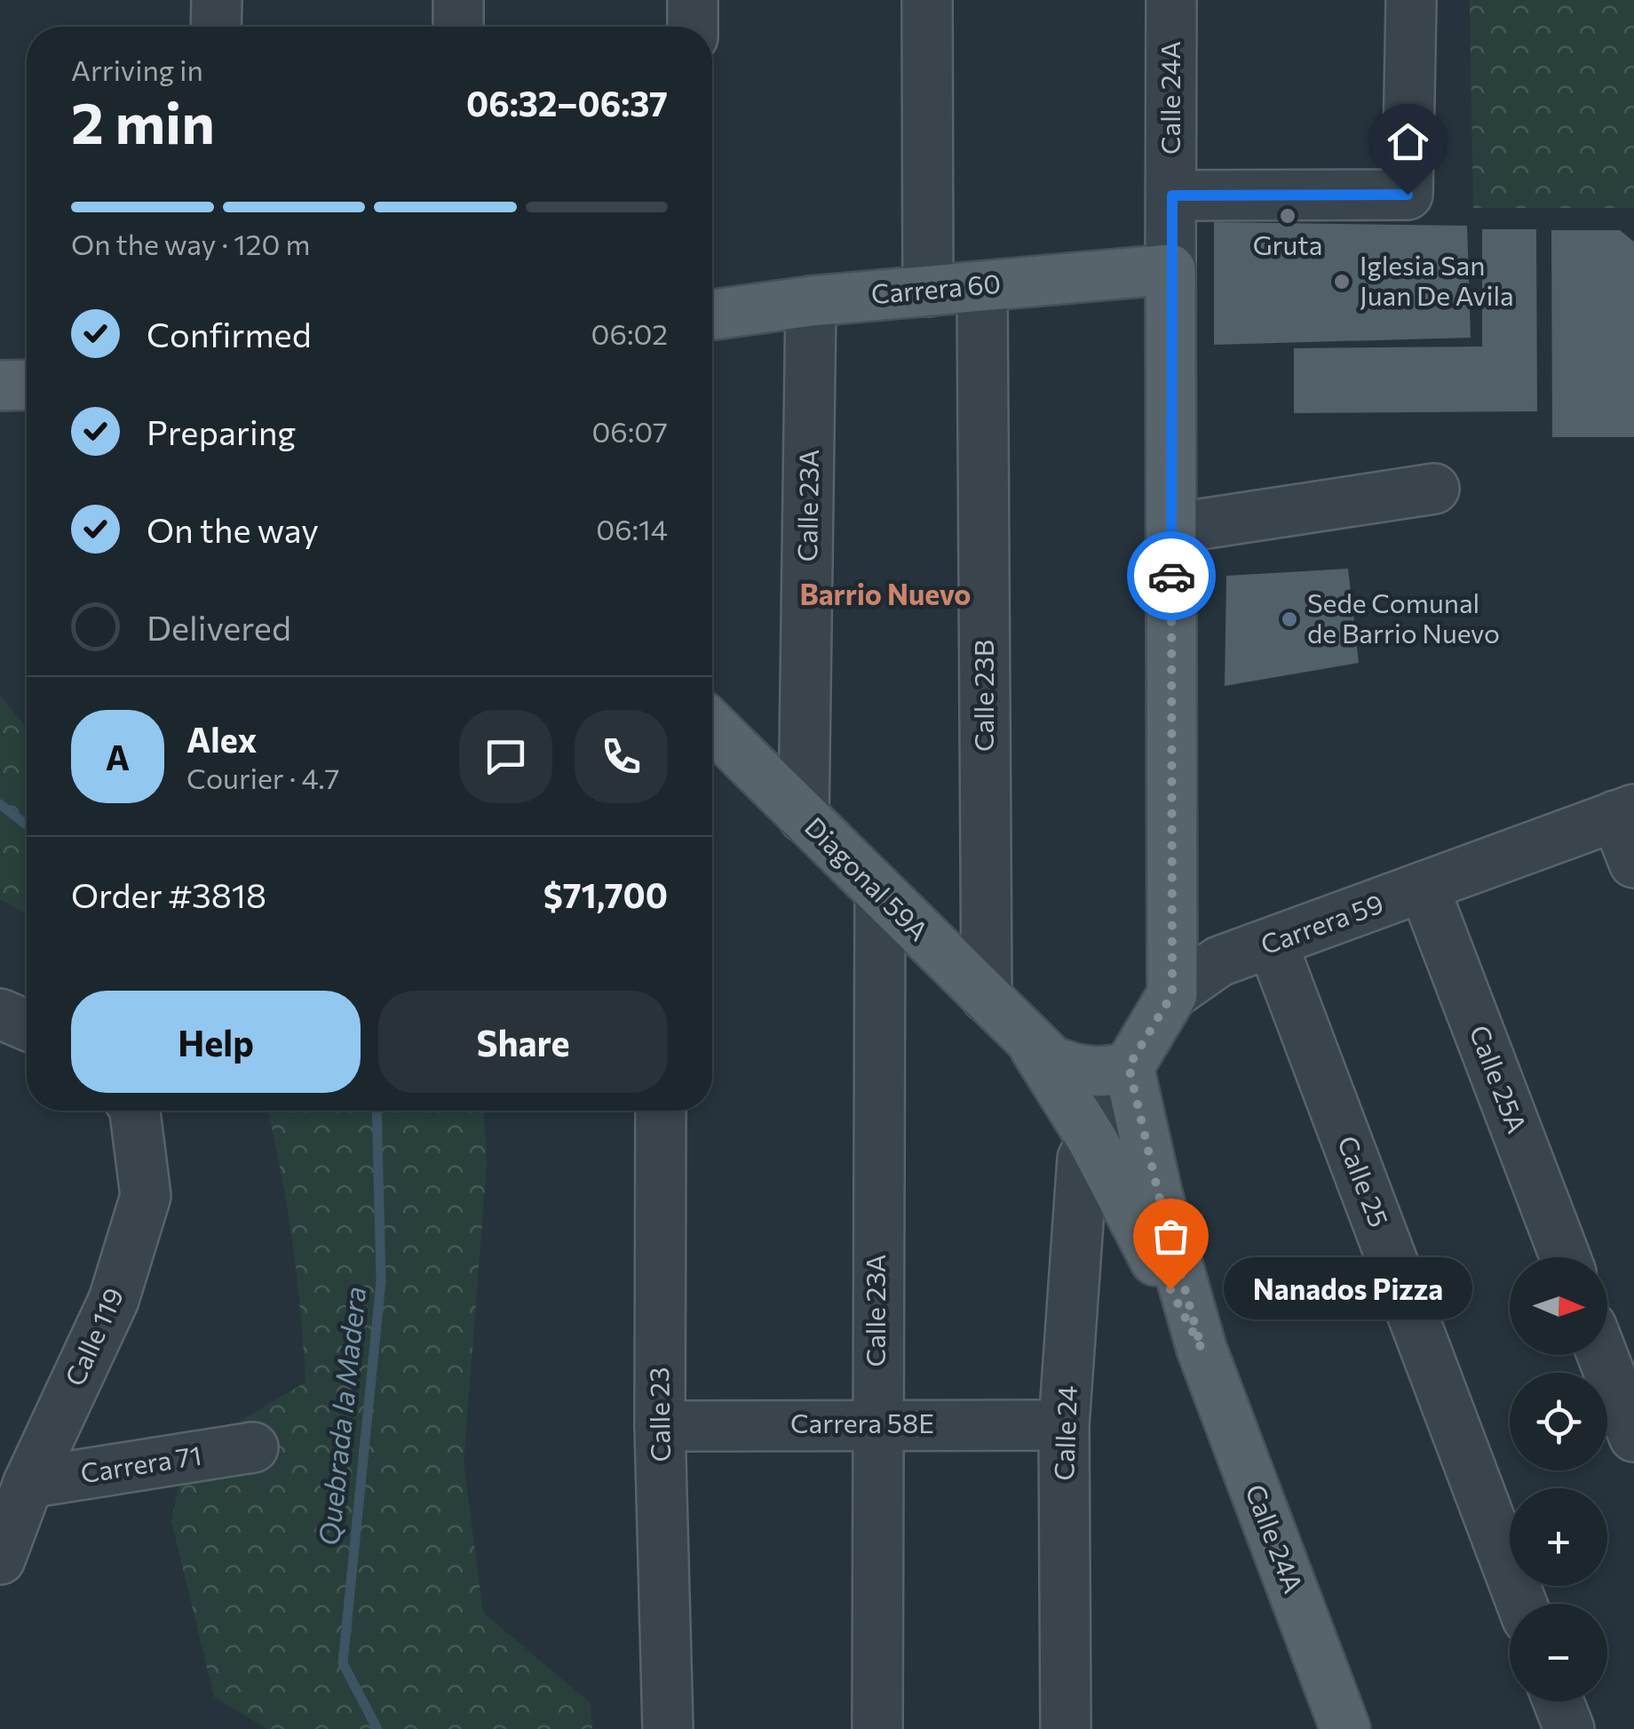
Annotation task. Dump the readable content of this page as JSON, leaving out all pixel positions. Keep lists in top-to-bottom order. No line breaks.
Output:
{"streets":{"main road":["Calle 24A","Carrera 60","Diagonal 59A","Carrera 59"],"street":["Calle 23A","Calle 23B","Calle 25A","Calle 25","Calle 119","Calle 23","Carrera 58E","Calle 24","Carrera 71"]},"crossings":[["Calle 24A","Carrera 60"],["Calle 24A","Diagonal 59A"],["Calle 24A","Carrera 59"],["Calle 24A","Calle 24"],["Carrera 60","Calle 23A"],["Carrera 60","Calle 23B"],["Calle 23A","Diagonal 59A"],["Calle 23A","Carrera 58E"],["Calle 23B","Diagonal 59A"],["Diagonal 59A","Carrera 59"],["Diagonal 59A","Calle 24"],["Carrera 59","Calle 25A"],["Carrera 59","Calle 25"],["Carrera 59","Calle 24"],["Calle 119","Carrera 71"],["Calle 23","Carrera 58E"],["Carrera 58E","Calle 24"]],"districts":["Barrio Nuevo"],"water":["Quebrada la Madera"],"places":["Gruta","Iglesia San Juan De Avila","Sede Comunal de Barrio Nuevo","Nanados Pizza"],"north":"right","page":{"heading":["2 min","Arriving in","06:32–06:37"],"panel":["Alex","Courier · 4.7","Order #3818","$71,700"],"bar":"On the way · 120 m","list":[["Confirmed","06:02"],["Preparing","06:07"],["On the way","06:14"],"Delivered"],"round":"A","buttons":["Help","Share"],"map_buttons":["+","−"],"bubble":"Nanados Pizza"}}
